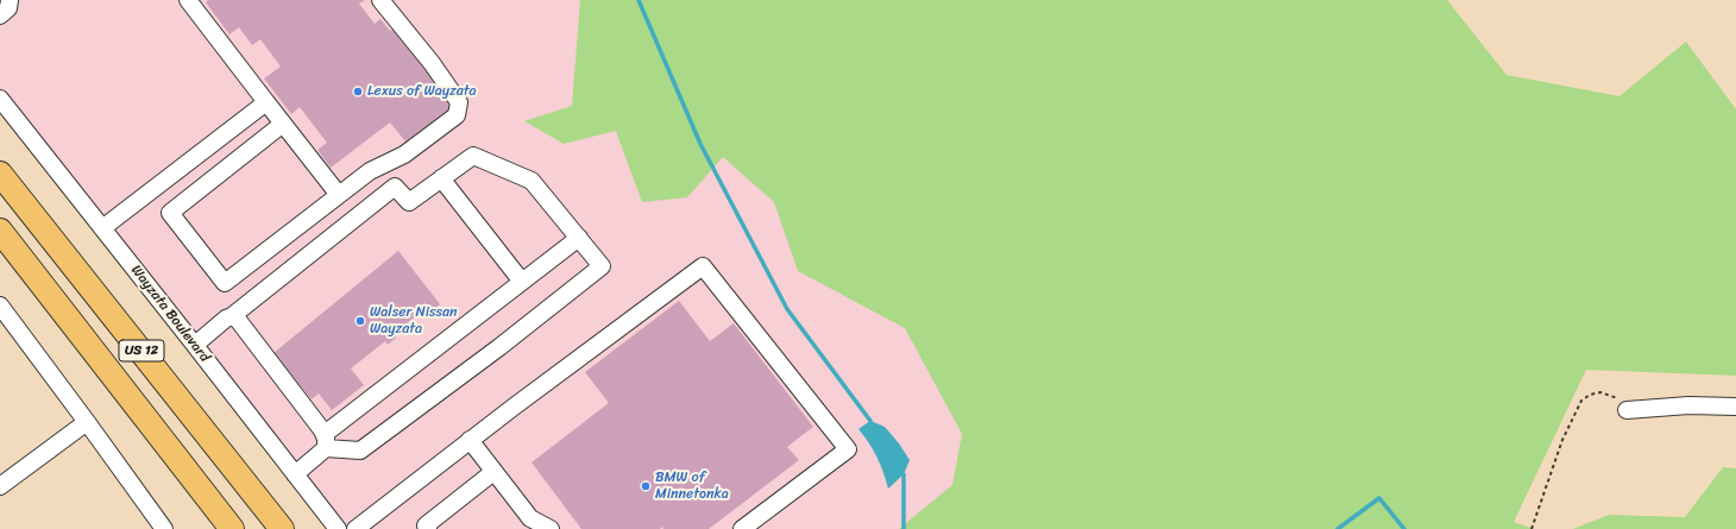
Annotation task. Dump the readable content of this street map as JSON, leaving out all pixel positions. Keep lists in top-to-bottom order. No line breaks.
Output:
{"streets":{"highway":["US 12"],"street":["Wayzata Boulevard"]},"places":["Lexus of Wayzata","Walser Nissan Wayzata","BMW of Minnetonka"]}
